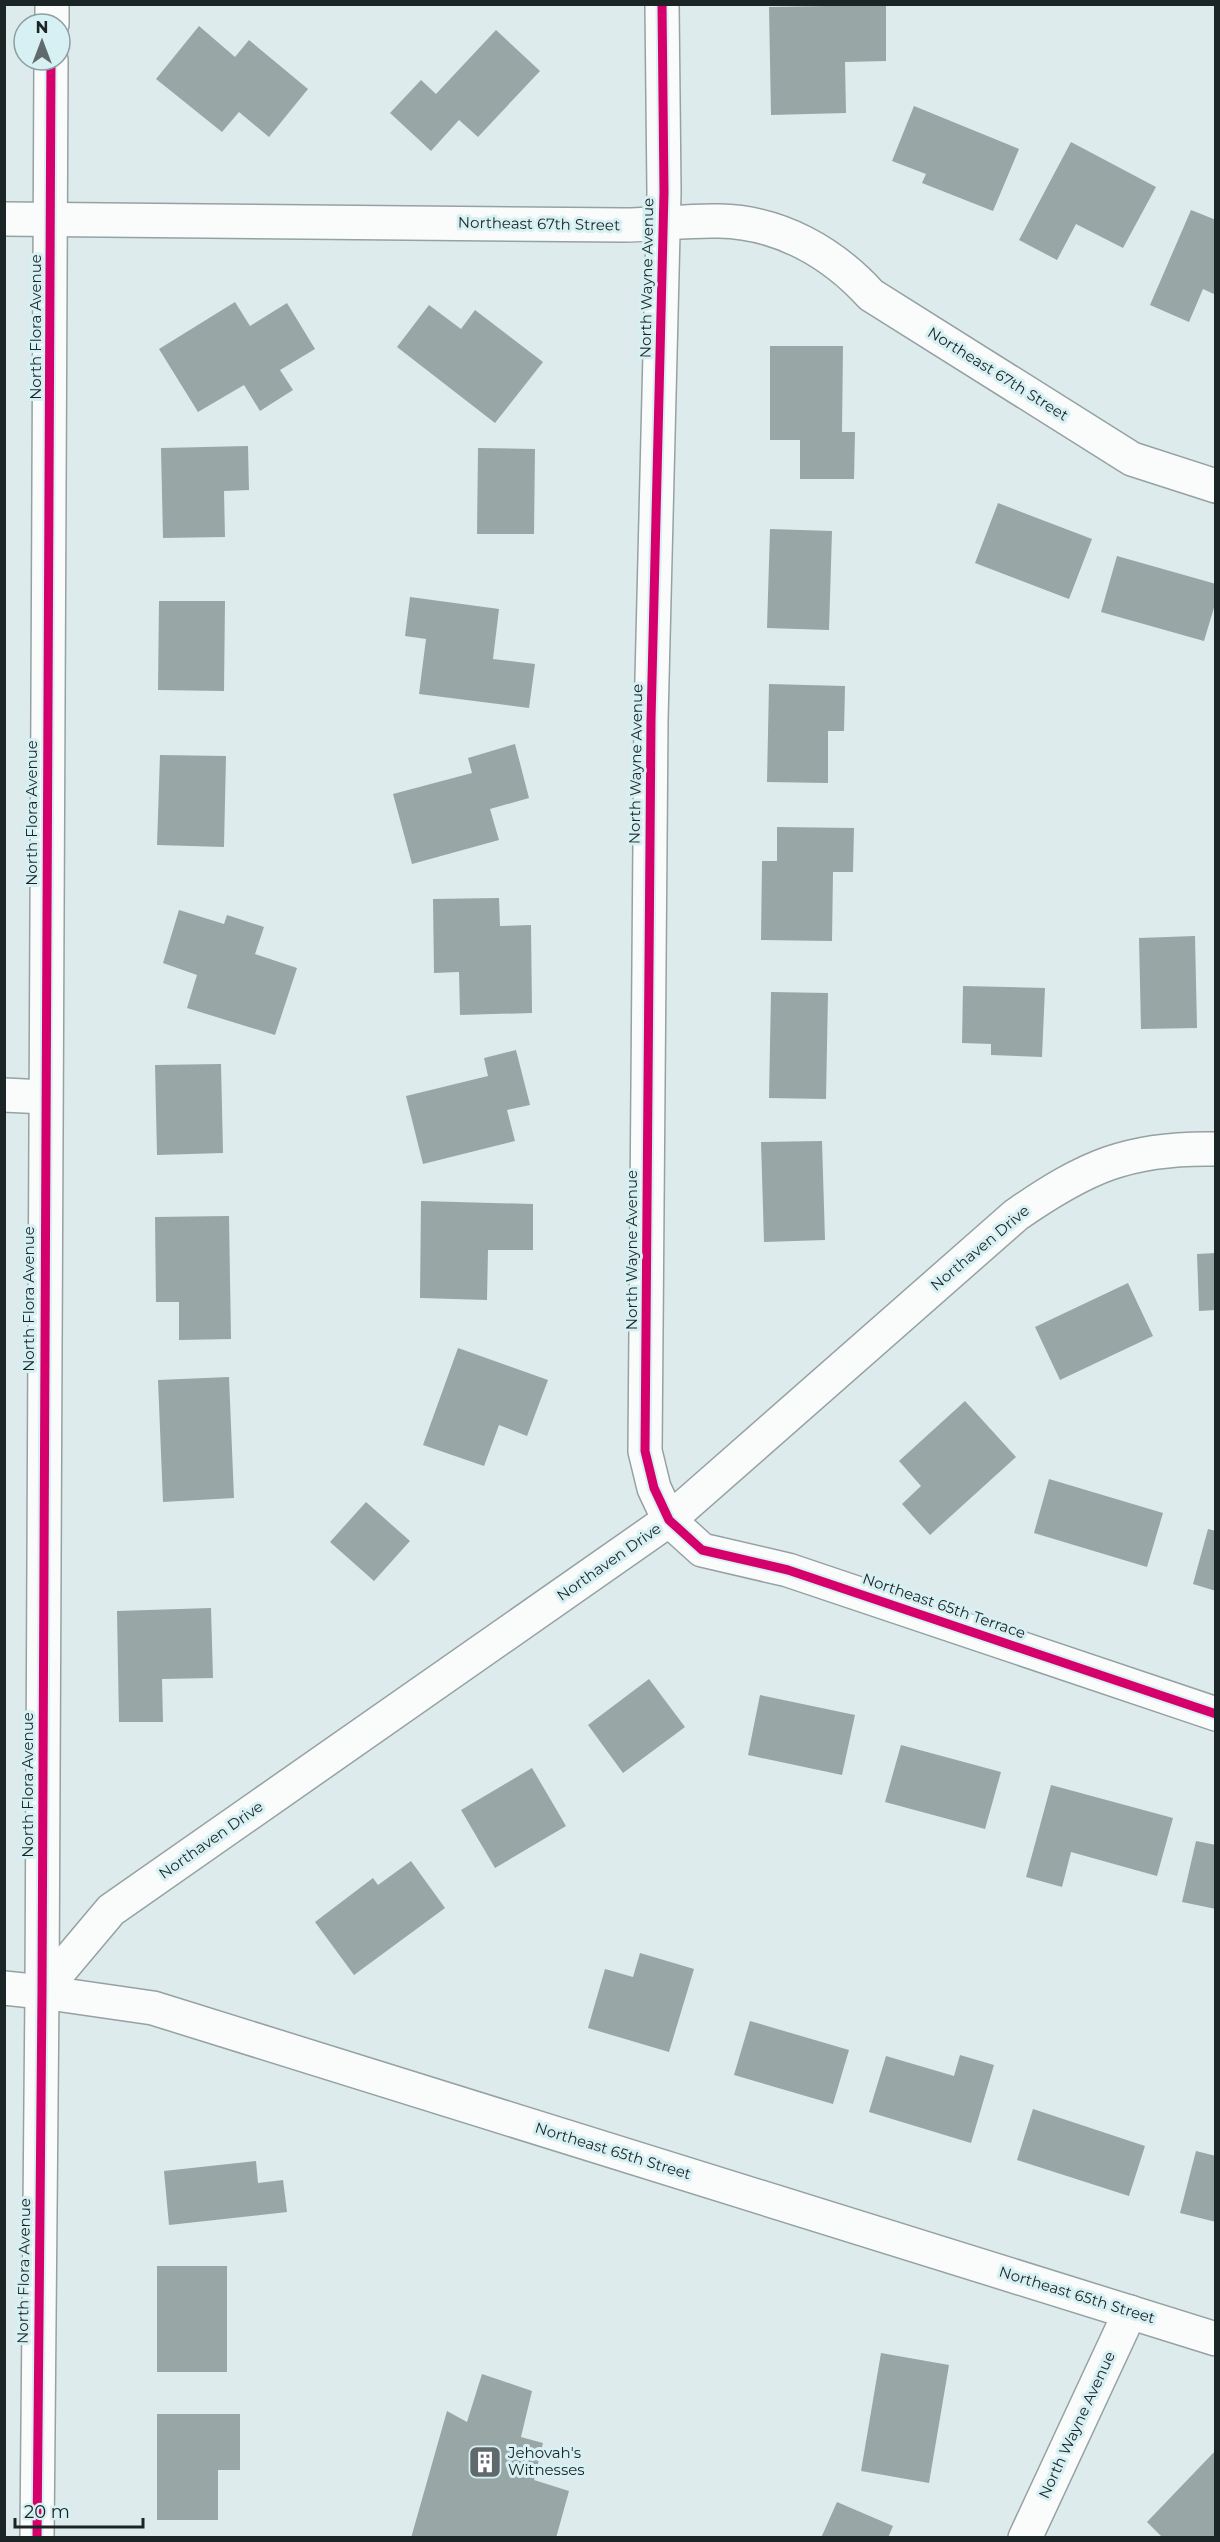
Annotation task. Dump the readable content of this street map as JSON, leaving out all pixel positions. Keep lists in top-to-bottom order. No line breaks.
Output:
{"streets":{"street":["Northeast 67th Street","North Wayne Avenue","North Flora Avenue","Northaven Drive","Northeast 65th Terrace","Northeast 65th Street"]},"crossings":[["Northeast 67th Street","North Wayne Avenue"],["Northeast 67th Street","North Flora Avenue"],["North Wayne Avenue","Northaven Drive"],["North Wayne Avenue","Northeast 65th Terrace"],["North Wayne Avenue","Northeast 65th Street"],["North Flora Avenue","Northaven Drive"],["North Flora Avenue","Northeast 65th Street"],["Northaven Drive","Northeast 65th Terrace"],["Northaven Drive","Northeast 65th Street"]],"places":{"building":["Jehovah's Witnesses"]},"scale_bar":"20 m","north":"top"}
